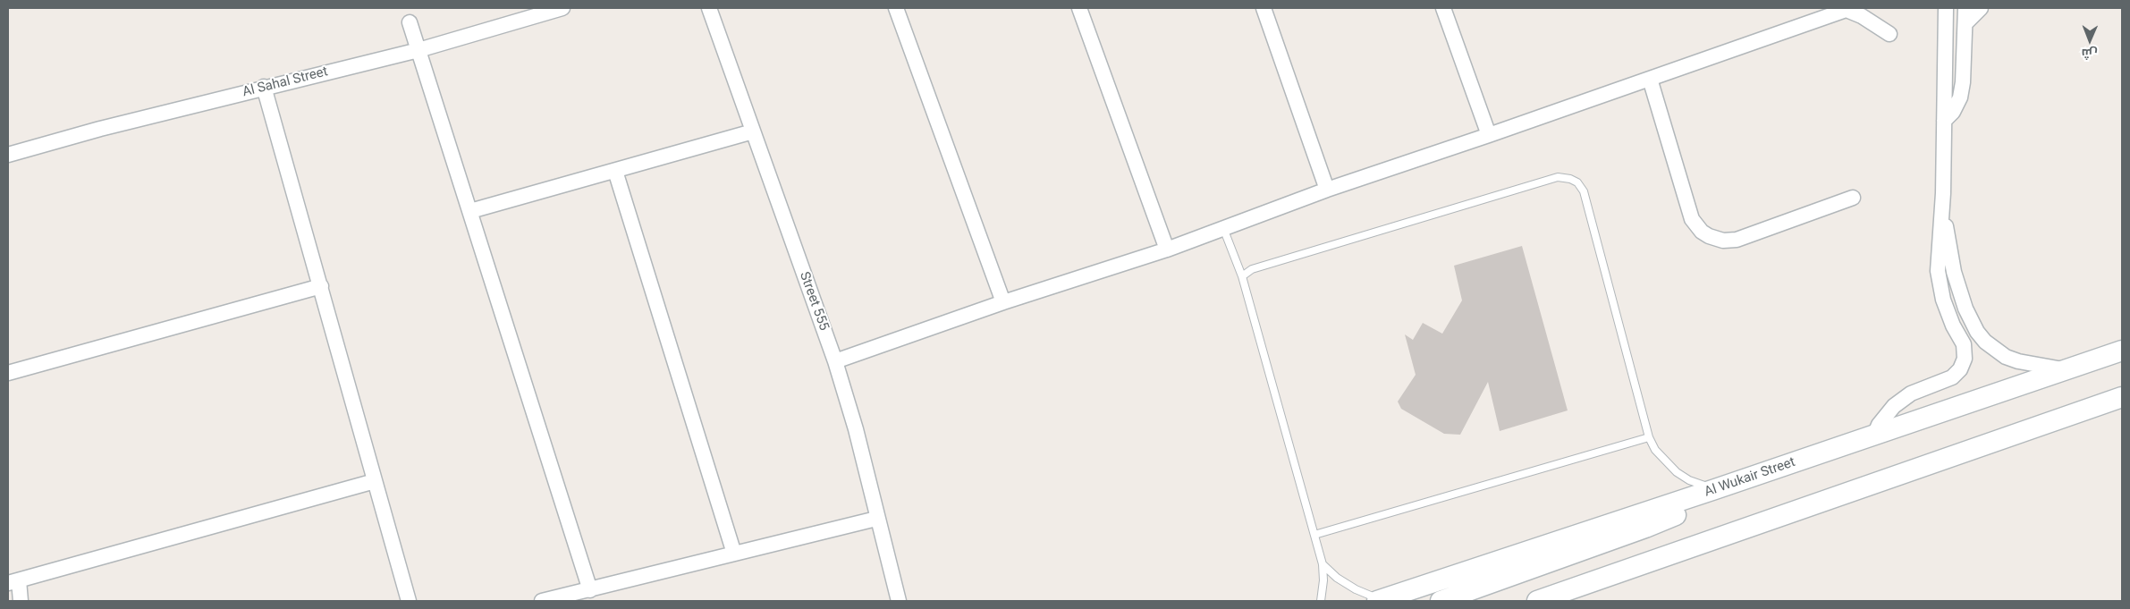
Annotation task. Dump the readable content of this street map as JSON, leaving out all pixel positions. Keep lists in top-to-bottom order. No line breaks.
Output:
{"streets":{"main road":["Al Wukair Street"],"street":["Al Sahal Street","Street 555"]},"north":"bottom"}
